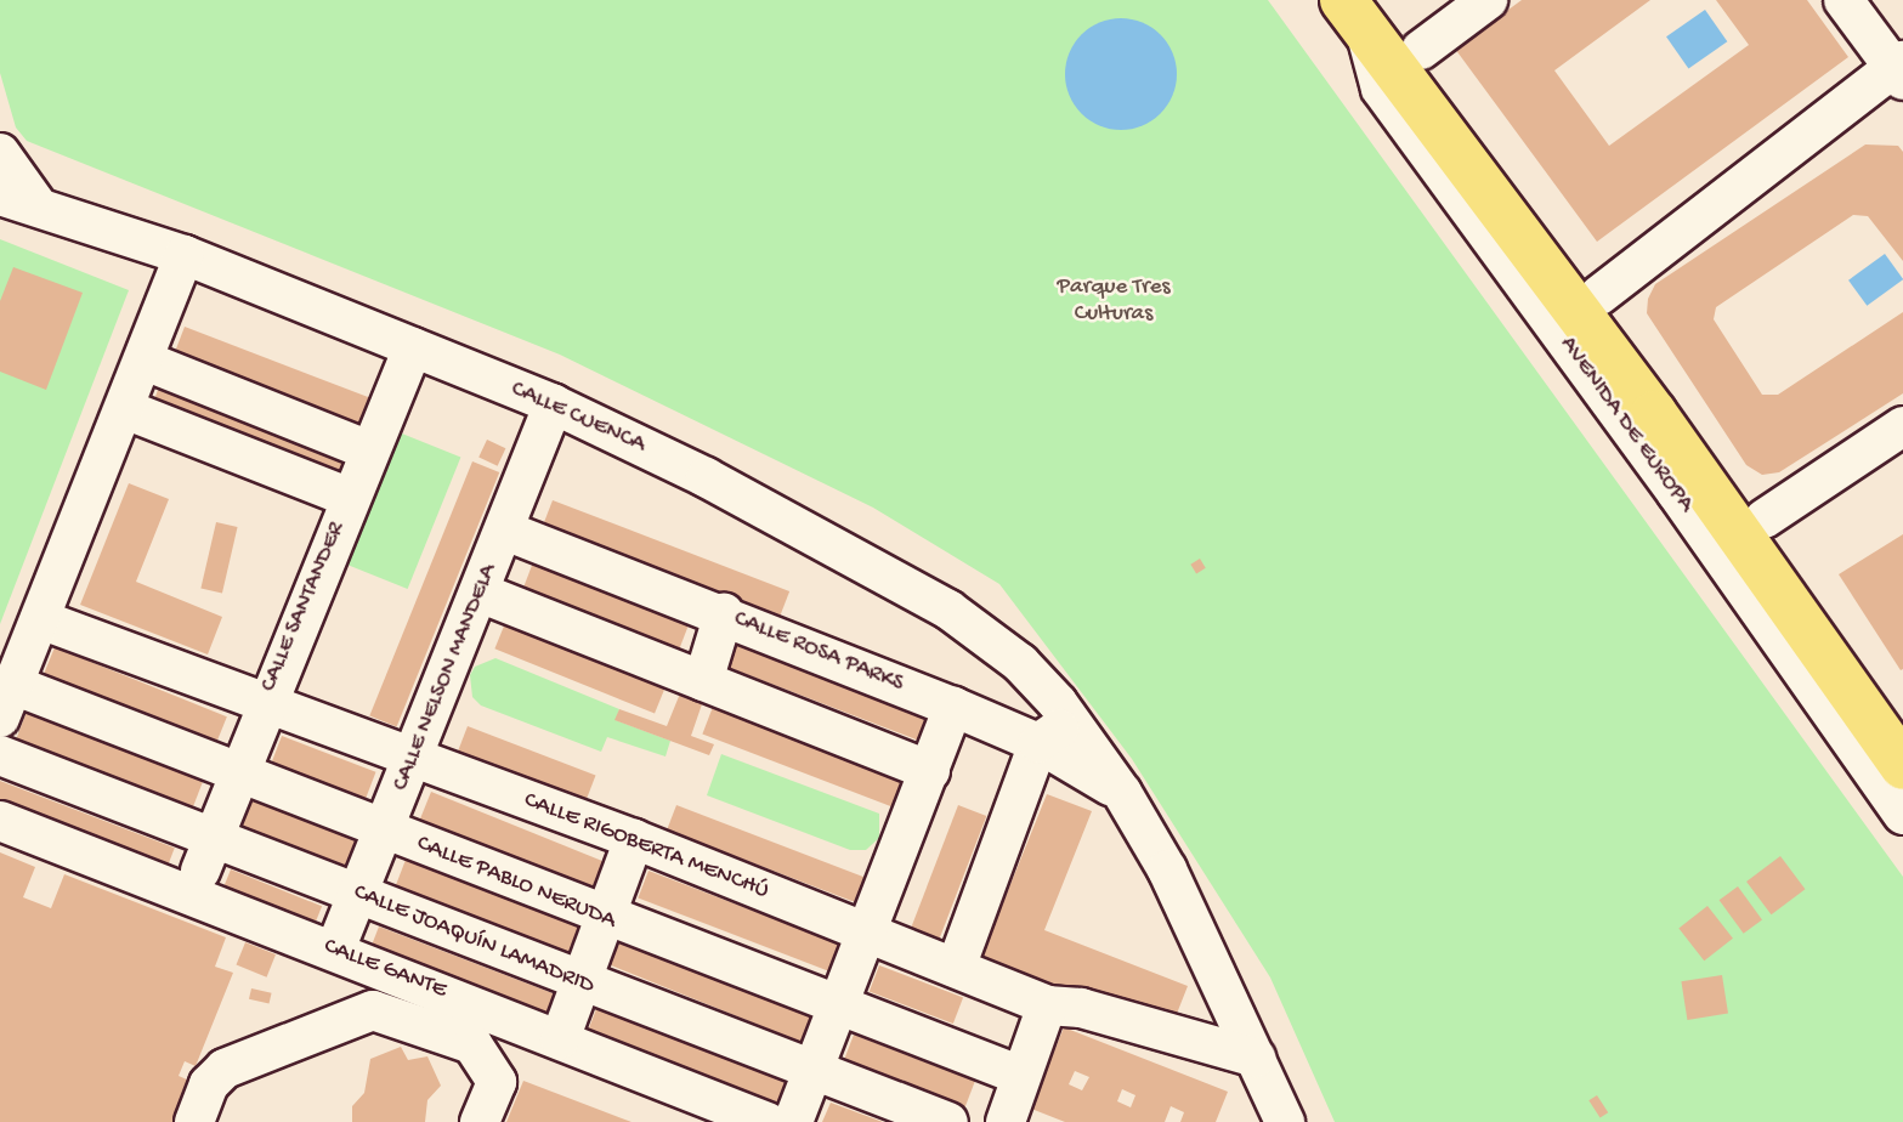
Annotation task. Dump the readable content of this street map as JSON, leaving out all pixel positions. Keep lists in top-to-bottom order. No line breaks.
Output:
{"streets":{"main road":["AVENIDA DE EUROPA"],"street":["CALLE CUENCA","CALLE SANTANDER","CALLE ROSA PARKS","CALLE NELSON MANDELA","CALLE RIGOBERTA MENCHÚ","CALLE PABLO NERUDA","CALLE JOAQUÍN LAMADRID","CALLE GANTE"]},"crossings":[["CALLE CUENCA","CALLE SANTANDER"],["CALLE CUENCA","CALLE ROSA PARKS"],["CALLE CUENCA","CALLE NELSON MANDELA"],["CALLE SANTANDER","CALLE RIGOBERTA MENCHÚ"],["CALLE SANTANDER","CALLE PABLO NERUDA"],["CALLE SANTANDER","CALLE JOAQUÍN LAMADRID"],["CALLE ROSA PARKS","CALLE NELSON MANDELA"],["CALLE ROSA PARKS","CALLE RIGOBERTA MENCHÚ"],["CALLE NELSON MANDELA","CALLE RIGOBERTA MENCHÚ"],["CALLE NELSON MANDELA","CALLE PABLO NERUDA"],["CALLE NELSON MANDELA","CALLE JOAQUÍN LAMADRID"],["CALLE NELSON MANDELA","CALLE GANTE"]],"parks":["Parque Tres Culturas"]}
